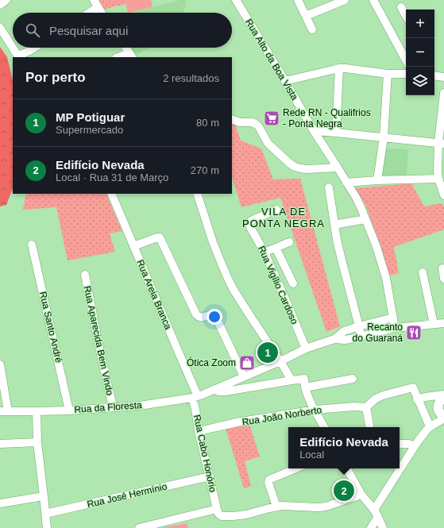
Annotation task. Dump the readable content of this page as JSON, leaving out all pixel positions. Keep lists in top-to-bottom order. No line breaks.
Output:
{"streets":{"street":["Rua Alto da Boa Vista","Rua Vigílio Cardoso","Rua Areia Branca","Rua Santo André","Rua Aparecida Bem Vindo","Rua da Floresta","Rua João Norberto","Rua Cabo Honório","Rua José Hermínio"]},"crossings":[["Rua Alto da Boa Vista","Rua da Floresta"],["Rua Vigílio Cardoso","Rua da Floresta"],["Rua Areia Branca","Rua da Floresta"],["Rua Areia Branca","Rua Cabo Honório"],["Rua Santo André","Rua da Floresta"],["Rua Aparecida Bem Vindo","Rua da Floresta"],["Rua da Floresta","Rua Cabo Honório"],["Rua João Norberto","Rua Cabo Honório"],["Rua Cabo Honório","Rua José Hermínio"]],"districts":["VILA DE PONTA NEGRA"],"places":{"supermarket":["Rede RN - Qualifrios - Ponta Negra"],"restaurant":["Recanto do Guaraná"],"shop":["Ótica Zoom"]},"page":{"map_buttons":["+","−"],"search":"Pesquisar aqui","heading":["Por perto","2 resultados"],"list":[{"mark":"1","name":"MP Potiguar","note":"Supermercado","value":"80 m"},{"mark":"2","name":"Edifício Nevada","note":"Local · Rua 31 de Março","value":"270 m"}],"pins":["1","2"],"popup":["Edifício Nevada","Local"]}}
